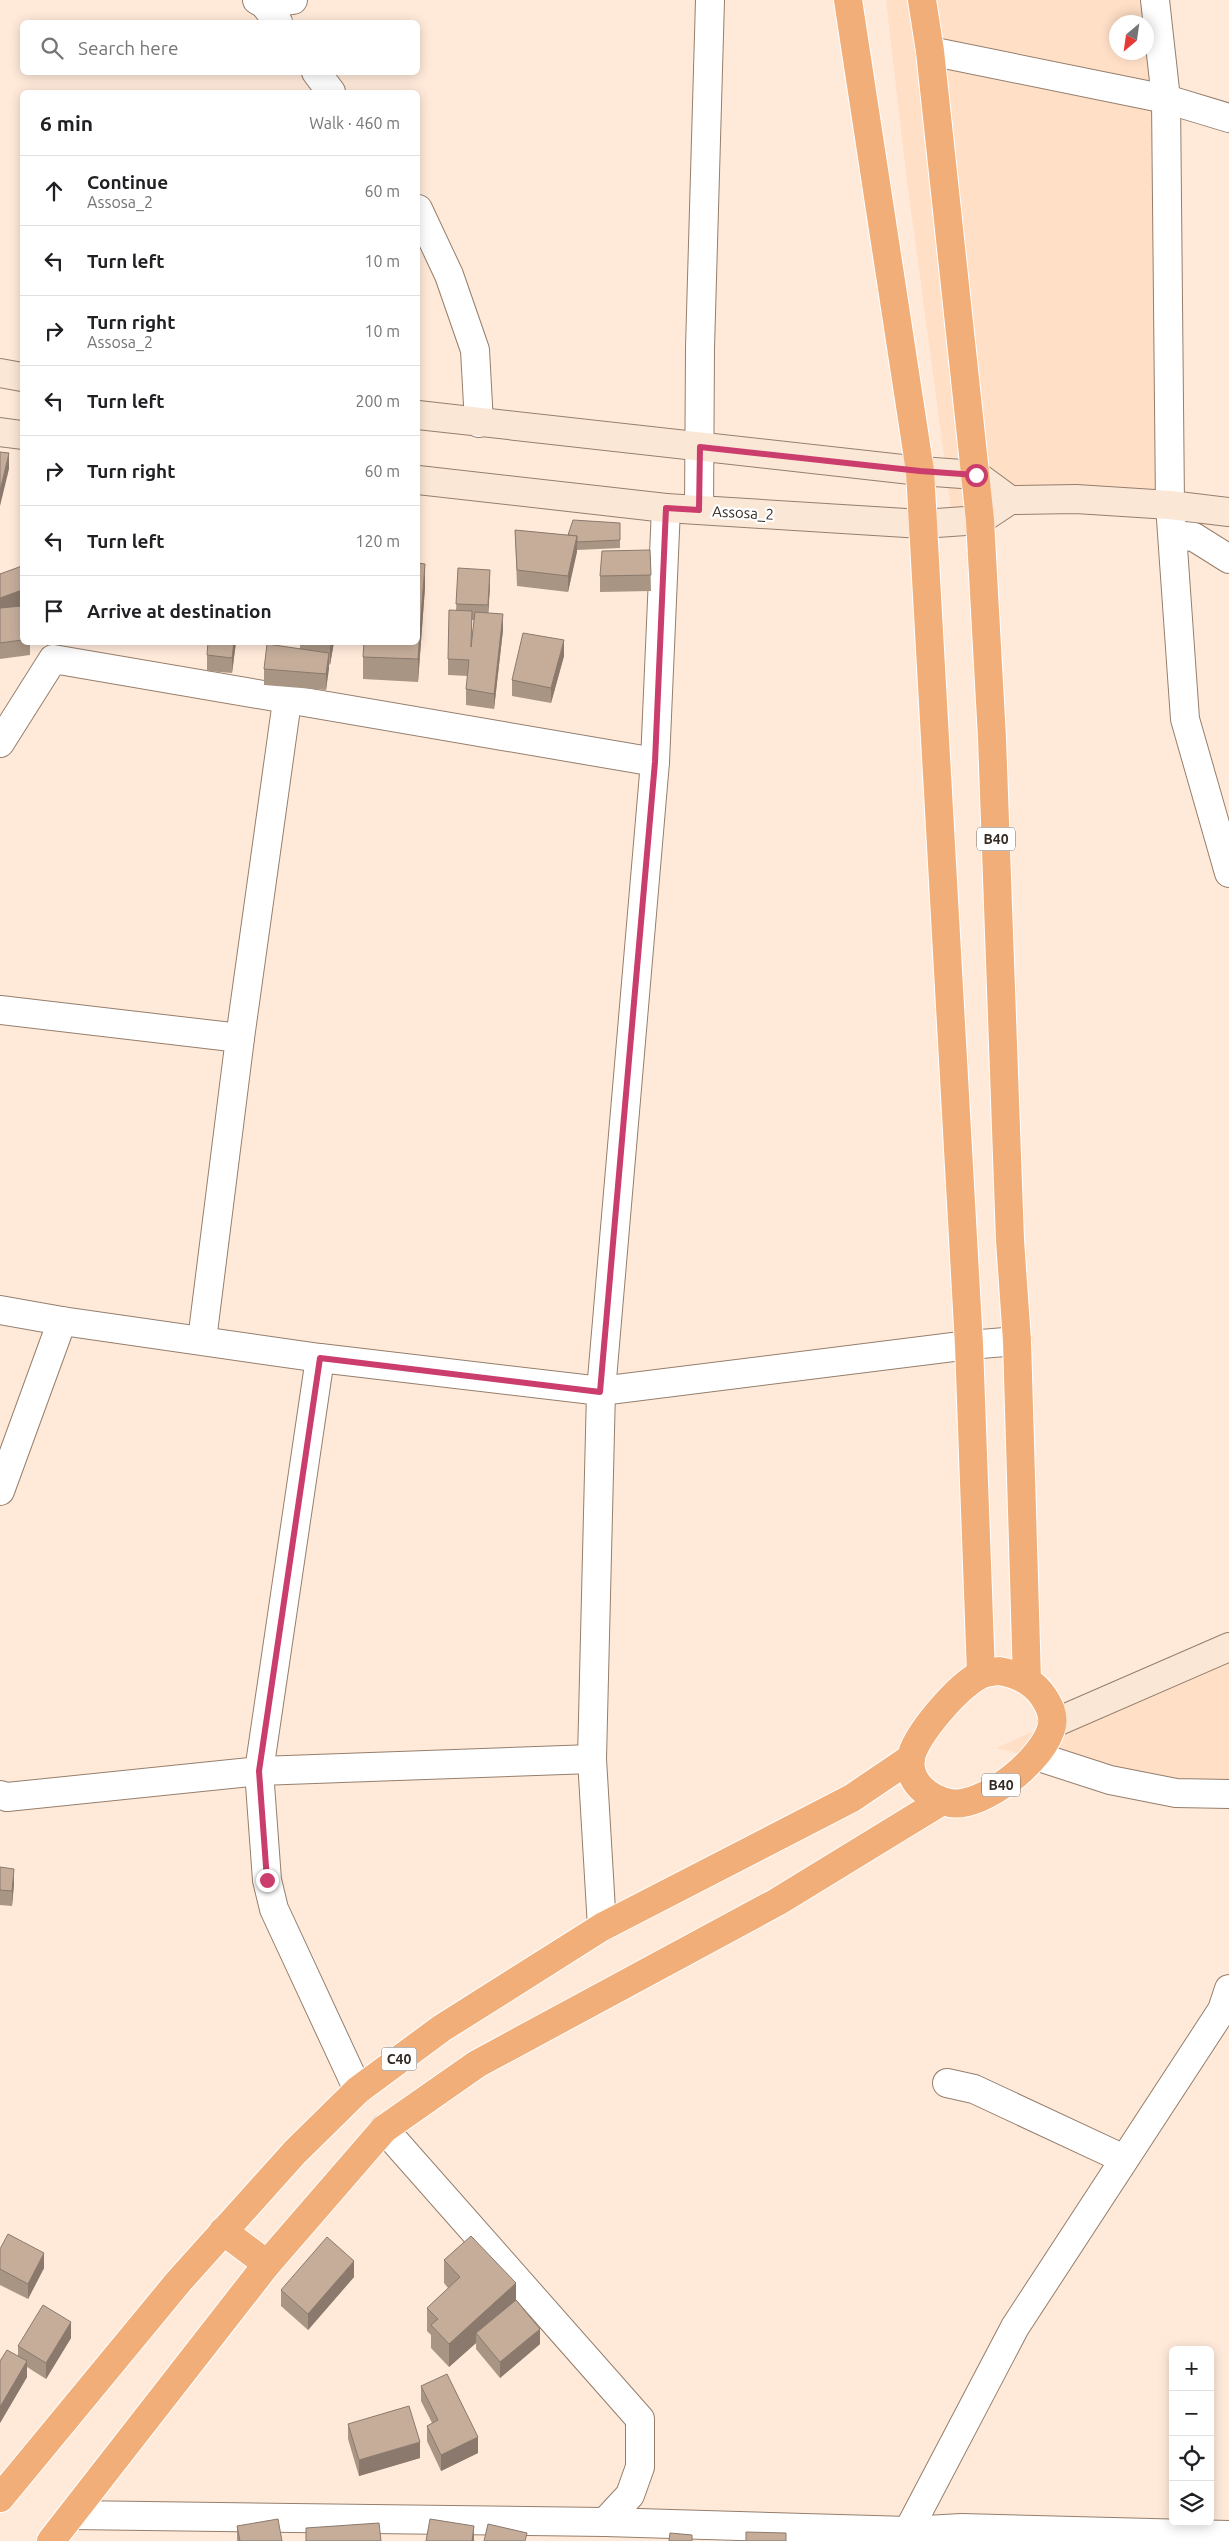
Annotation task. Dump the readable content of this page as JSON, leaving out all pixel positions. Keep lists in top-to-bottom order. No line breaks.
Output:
{"streets":{"highway":["B40","C40"],"street":["Assosa_2"]},"crossings":[["Assosa_2","B40"],["B40","C40"]],"north":"bottom left","page":{"search":"Search here","heading":["6 min","Walk · 460 m"],"list":[["Continue","Assosa_2","60 m"],["Turn left","10 m"],["Turn right","Assosa_2","10 m"],["Turn left","200 m"],["Turn right","60 m"],["Turn left","120 m"],"Arrive at destination"],"map_buttons":["+","−"]}}
